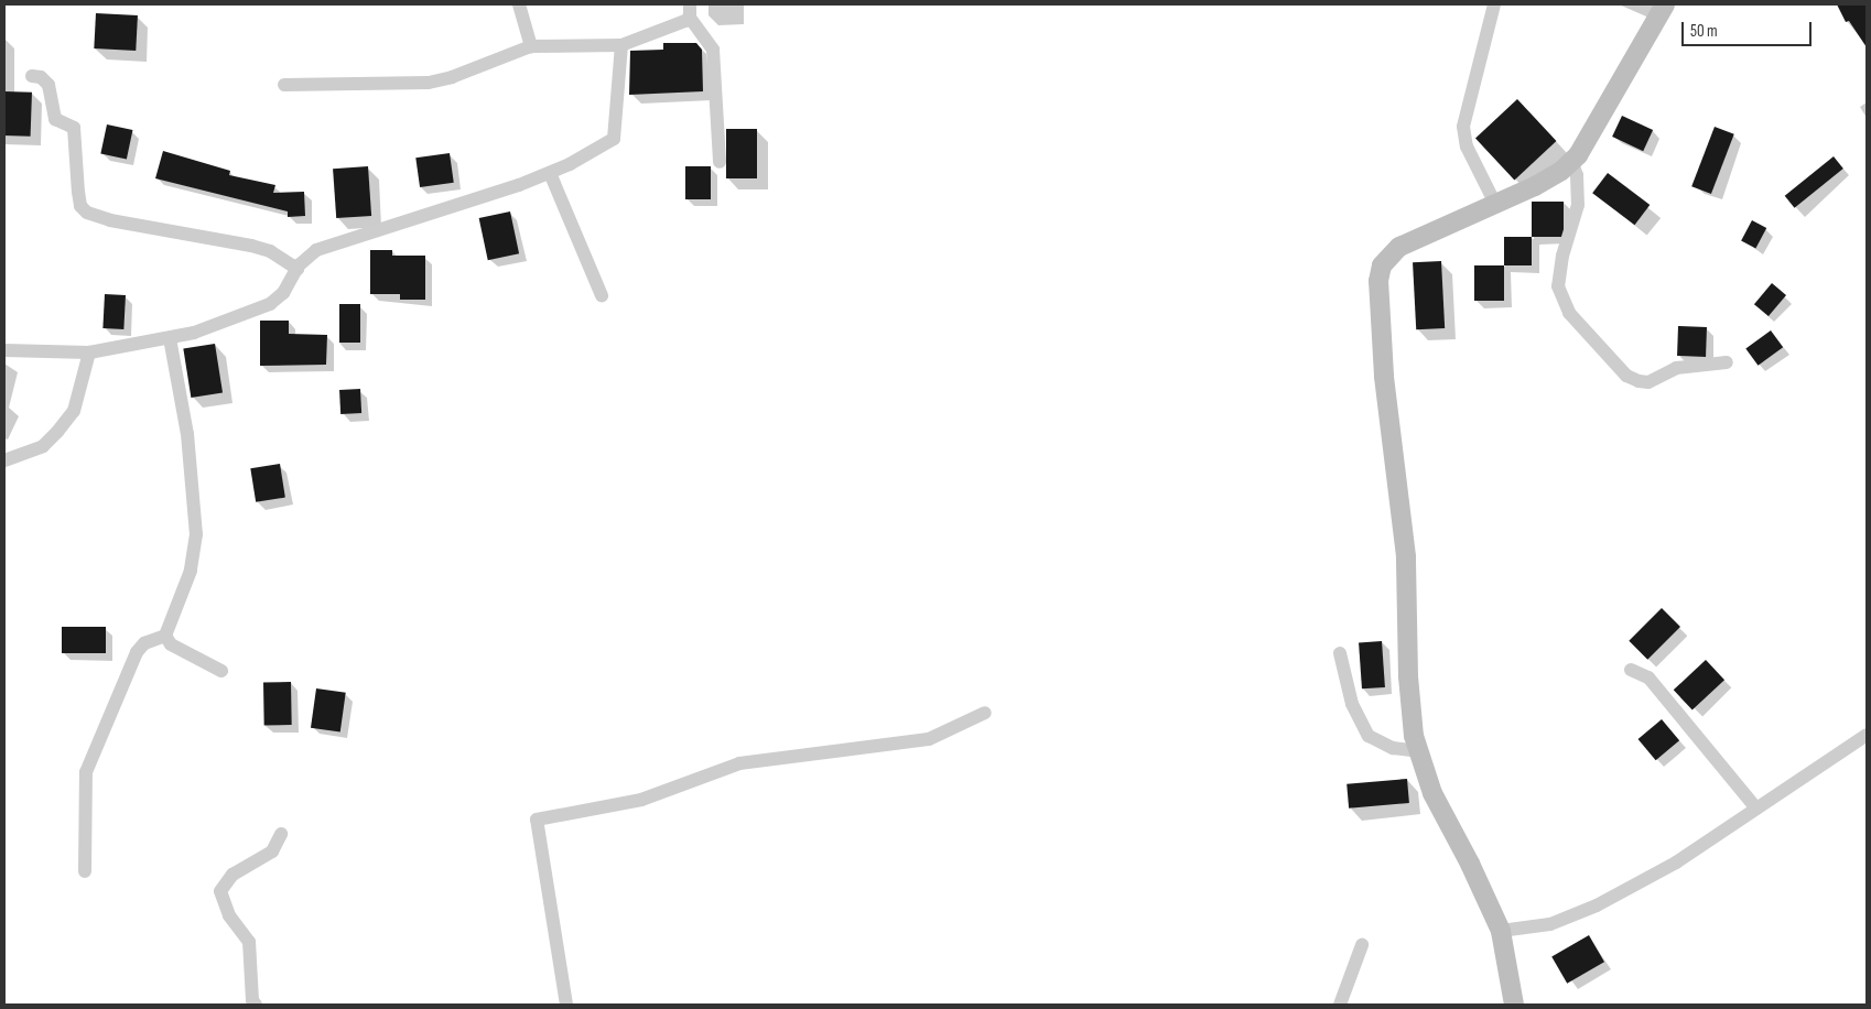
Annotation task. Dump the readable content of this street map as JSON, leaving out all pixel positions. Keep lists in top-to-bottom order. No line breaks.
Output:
{"scale_bar":"50 m"}
